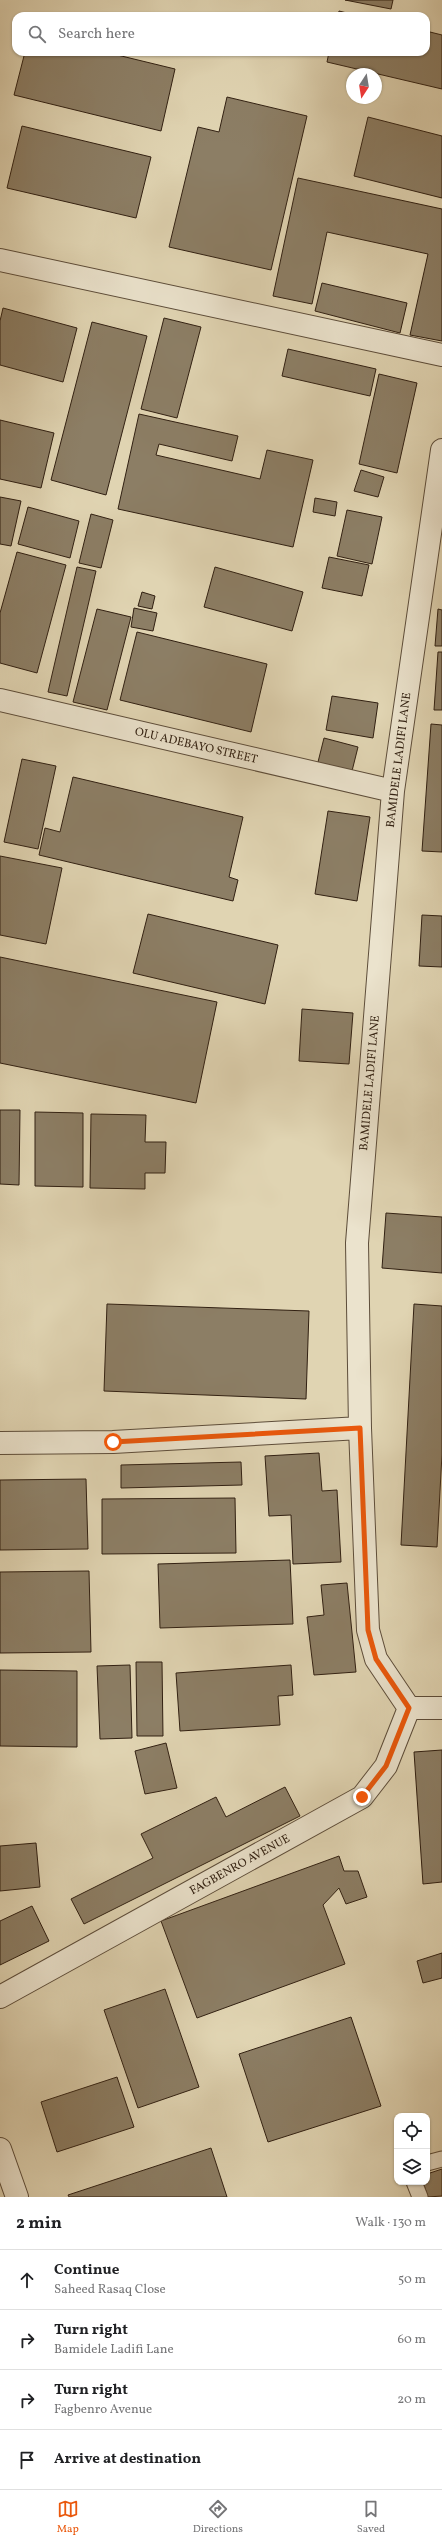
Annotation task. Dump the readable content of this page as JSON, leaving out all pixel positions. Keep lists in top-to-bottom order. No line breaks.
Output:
{"streets":{"street":["OLU ADEBAYO STREET","BAMIDELE LADIFI LANE","FAGBENRO AVENUE"]},"crossings":[["OLU ADEBAYO STREET","BAMIDELE LADIFI LANE"],["BAMIDELE LADIFI LANE","FAGBENRO AVENUE"]],"north":"bottom","page":{"search":"Search here","heading":["2 min","Walk · 130 m"],"list":[["Continue","Saheed Rasaq Close","50 m"],["Turn right","Bamidele Ladifi Lane","60 m"],["Turn right","Fagbenro Avenue","20 m"],"Arrive at destination"],"nav":["Map","Directions","Saved"]}}
